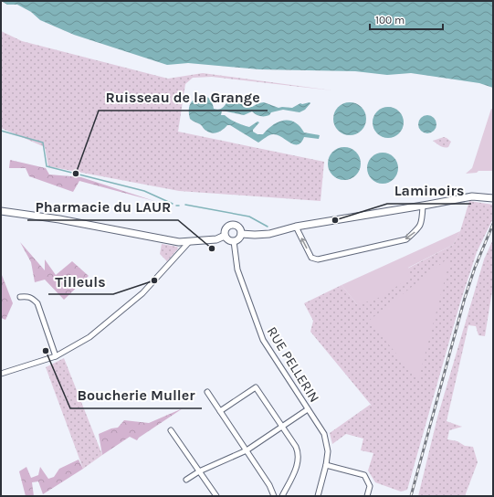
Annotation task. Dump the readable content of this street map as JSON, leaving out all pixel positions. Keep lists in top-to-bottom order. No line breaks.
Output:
{"streets":{"street":["RUE PELLERIN"]},"places":["Ruisseau de la Grange","Laminoirs","Pharmacie du LAUR","Tilleuls","Boucherie Muller"],"scale_bar":"100 m"}
